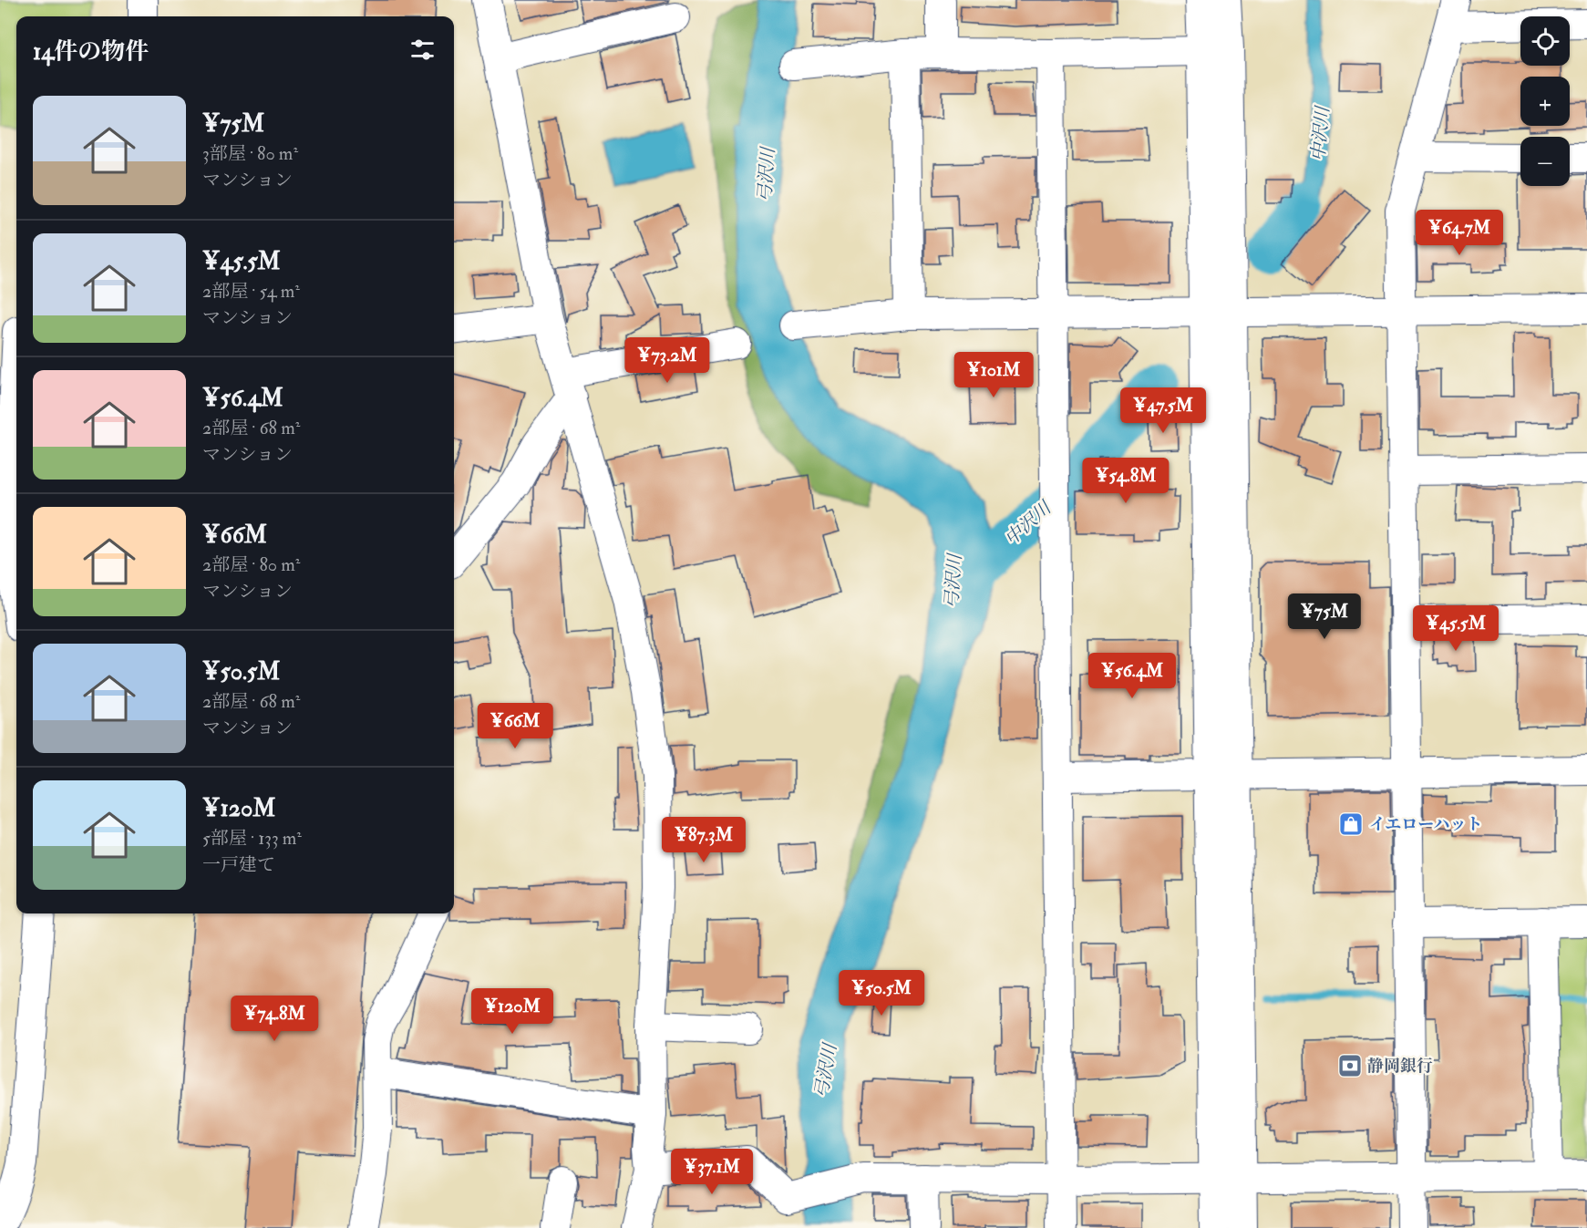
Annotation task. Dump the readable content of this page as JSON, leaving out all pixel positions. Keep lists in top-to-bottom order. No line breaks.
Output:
{"water":["中沢川","弓沢川"],"places":{"shop":["イエローハット"],"bank":["静岡銀行"]},"page":{"map_buttons":["+","−"],"heading":"14件の物件","list":[{"name":"¥75M","note":"3部屋 · 80 m² · マンション"},{"name":"¥45.5M","note":"2部屋 · 54 m² · マンション"},{"name":"¥56.4M","note":"2部屋 · 68 m² · マンション"},{"name":"¥66M","note":"2部屋 · 80 m² · マンション"},{"name":"¥50.5M","note":"2部屋 · 68 m² · マンション"},{"name":"¥120M","note":"5部屋 · 133 m² · 一戸建て"}],"price":["¥64.7M","¥73.2M","¥101M","¥47.5M","¥54.8M","¥75M","¥45.5M","¥56.4M","¥66M","¥87.3M","¥50.5M","¥120M","¥74.8M","¥37.1M"]}}
